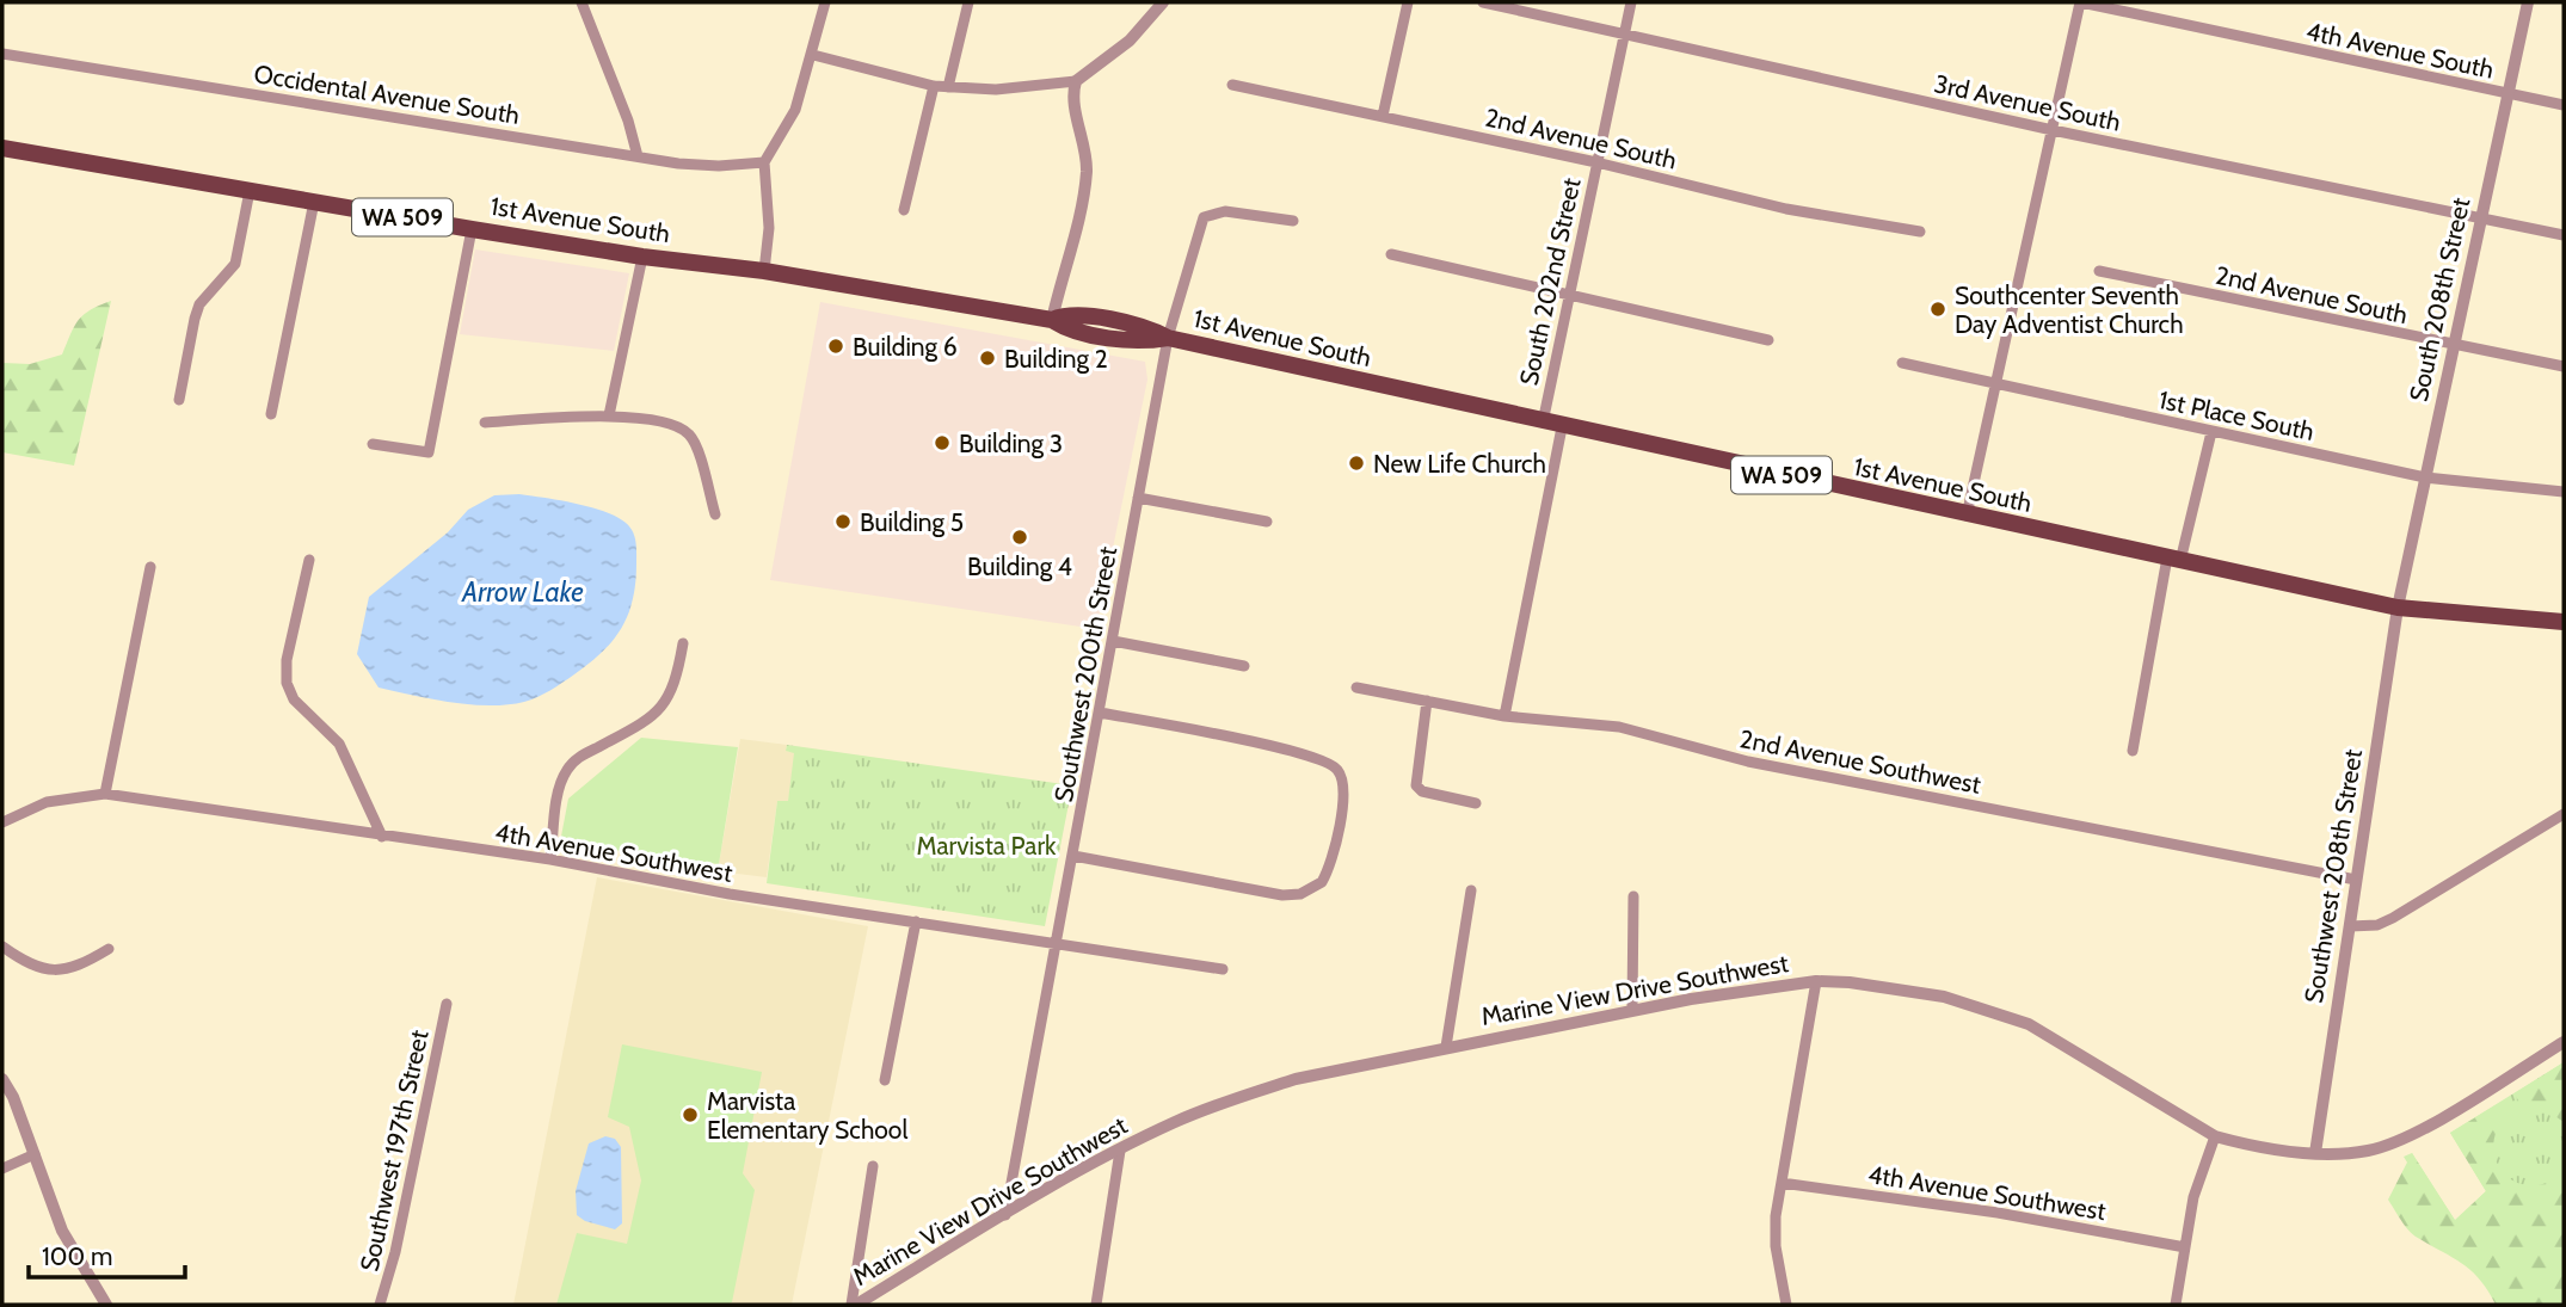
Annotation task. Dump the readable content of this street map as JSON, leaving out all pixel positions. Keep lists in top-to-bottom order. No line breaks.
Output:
{"streets":{"main road":["WA 509","1st Avenue South"],"street":["4th Avenue South","Occidental Avenue South","3rd Avenue South","2nd Avenue South","South 202nd Street","South 208th Street","1st Place South","Southwest 200th Street","2nd Avenue Southwest","4th Avenue Southwest","Southwest 208th Street","Marine View Drive Southwest","Southwest 197th Street"]},"crossings":[["4th Avenue South","South 208th Street"],["3rd Avenue South","South 202nd Street"],["3rd Avenue South","South 208th Street"],["2nd Avenue South","South 202nd Street"],["2nd Avenue South","South 208th Street"],["1st Avenue South","South 202nd Street"],["1st Avenue South","South 208th Street"],["1st Avenue South","Southwest 200th Street"],["1st Avenue South","Southwest 208th Street"],["South 208th Street","1st Place South"],["South 208th Street","Southwest 208th Street"],["Southwest 200th Street","4th Avenue Southwest"],["Southwest 200th Street","Marine View Drive Southwest"],["2nd Avenue Southwest","Southwest 208th Street"],["Southwest 208th Street","Marine View Drive Southwest"]],"water":["Arrow Lake"],"parks":["Marvista Park"],"places":["Southcenter Seventh Day Adventist Church","Building 6","Building 2","Building 3","New Life Church","Building 5","Building 4","Marvista Elementary School"],"scale_bar":"100 m"}
